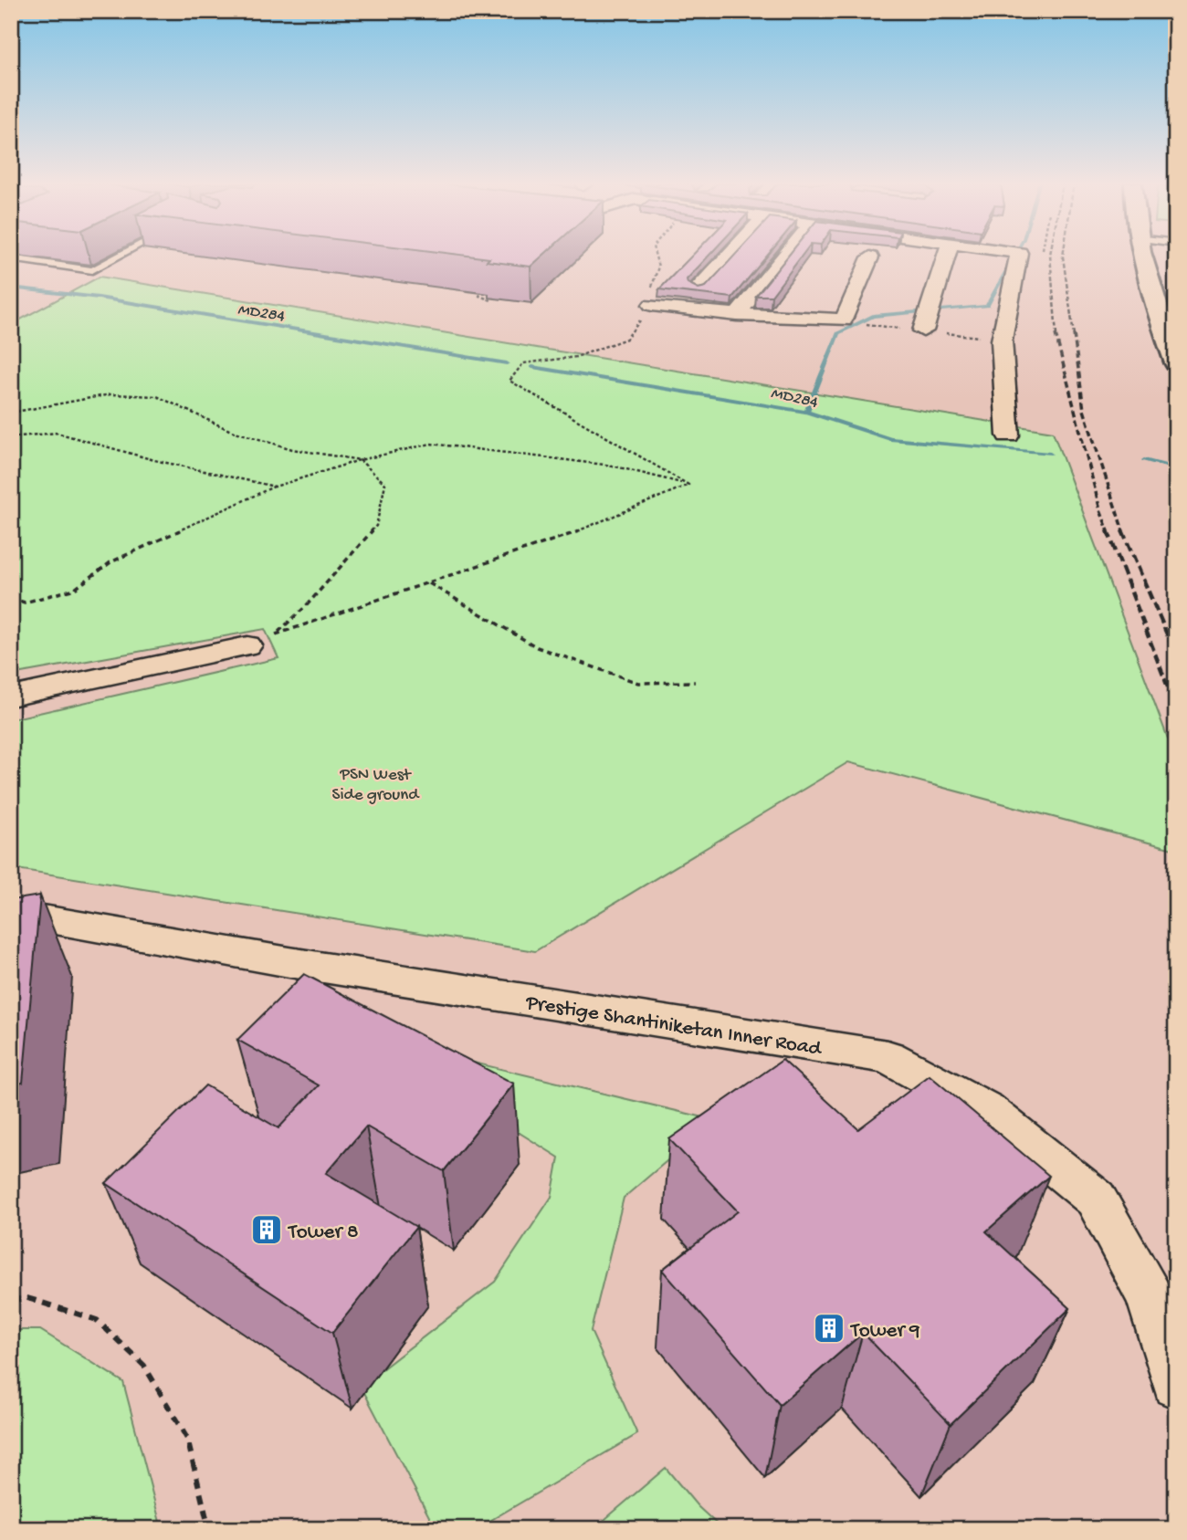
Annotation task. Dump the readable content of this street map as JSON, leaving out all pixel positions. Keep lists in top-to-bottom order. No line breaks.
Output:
{"streets":{"street":["Prestige Shantiniketan Inner Road"]},"water":["MD284"],"parks":["PSN West Side ground"],"places":{"building":["Tower 8","Tower 9"]}}
